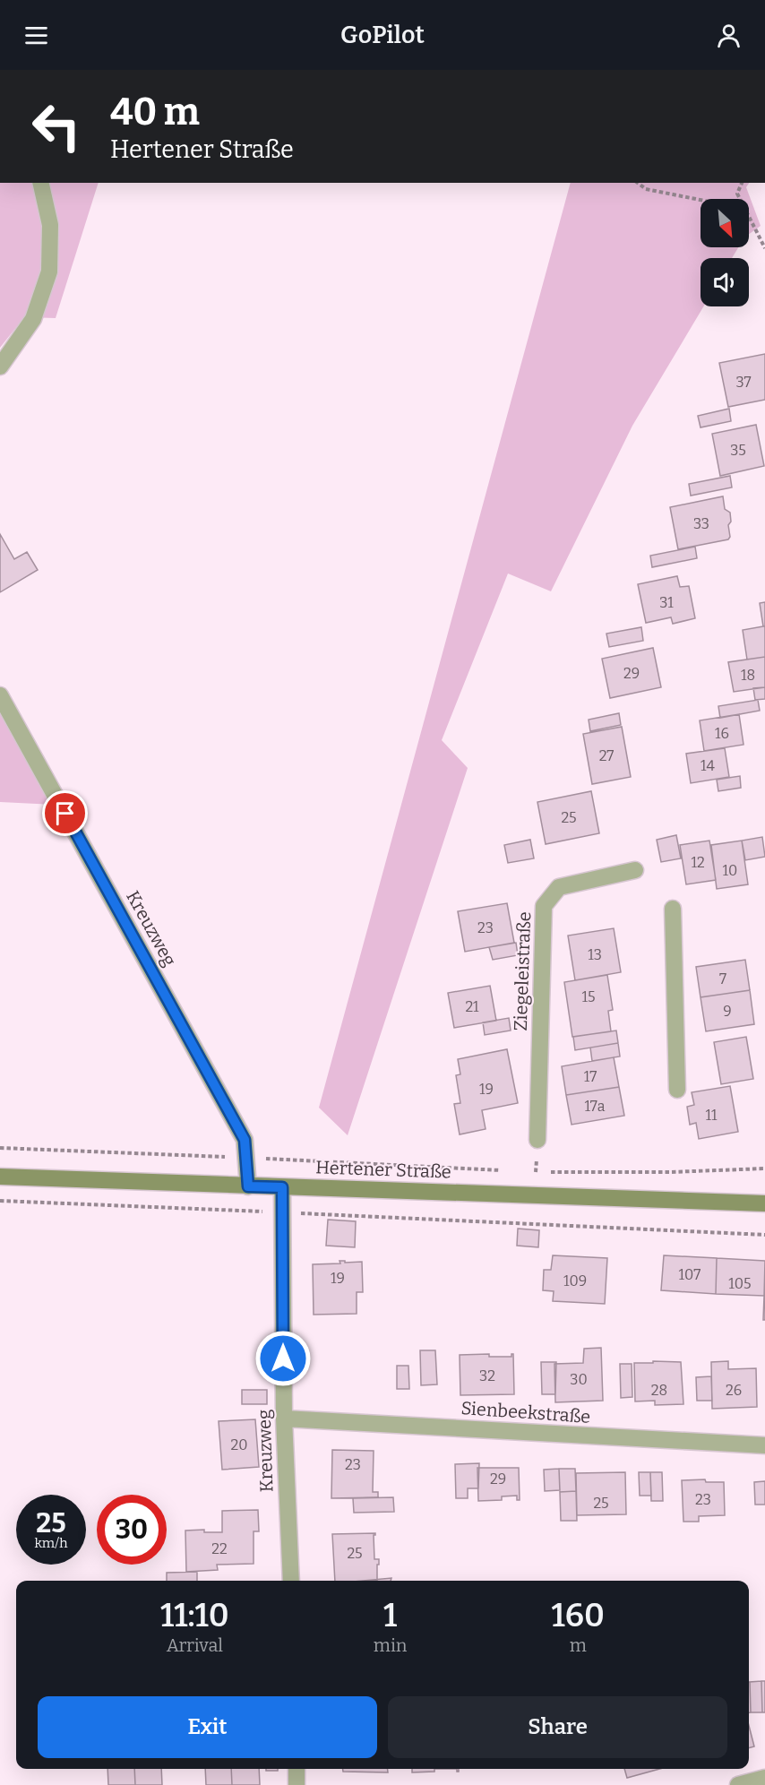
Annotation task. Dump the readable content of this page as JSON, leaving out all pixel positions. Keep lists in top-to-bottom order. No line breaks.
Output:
{"streets":{"main road":["Hertener Straße"],"street":["Kreuzweg","Ziegeleistraße","Sienbeekstraße"]},"crossings":[["Kreuzweg","Hertener Straße"],["Kreuzweg","Sienbeekstraße"]],"house_numbers":["37","35","33","31","29","18","16","27","14","25","12","10","23","13","7","15","21","9","17","19","17a","11","107","19","109","105","32","30","28","26","20","23","29","23","25","22","25"],"north":"bottom right","page":{"header":"GoPilot","turn":["40 m","Hertener Straße"],"speed":"25 km/h","limit":"30","eta":["11:10","Arrival","1","min","160","m"],"buttons":["Exit","Share"]}}
